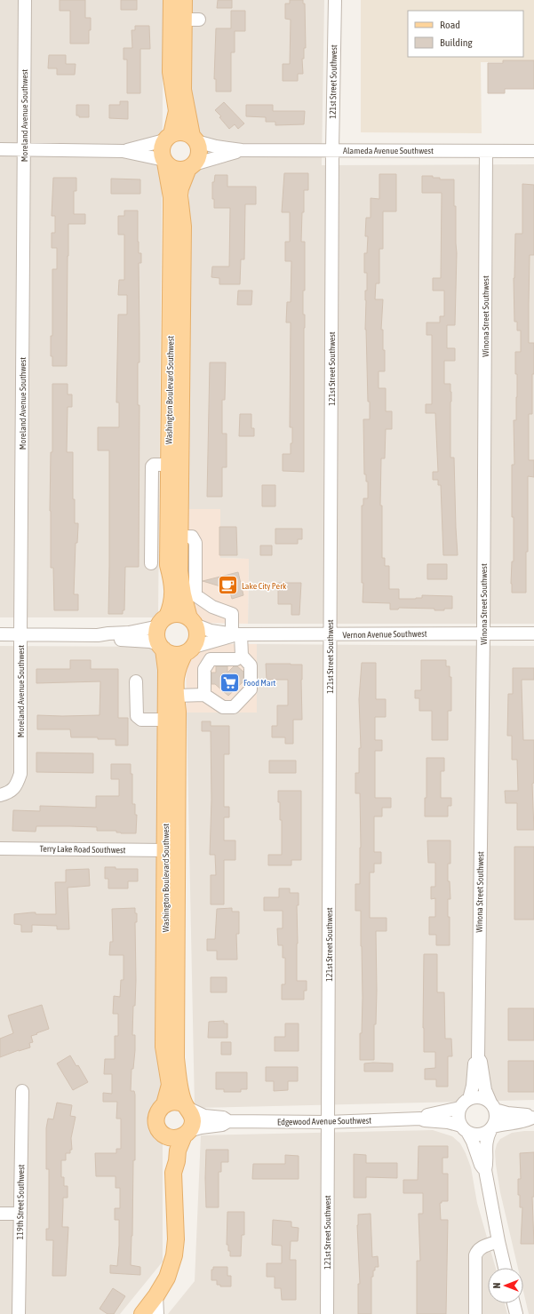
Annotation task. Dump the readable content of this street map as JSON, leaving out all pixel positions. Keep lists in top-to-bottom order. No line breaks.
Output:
{"streets":{"main road":["Washington Boulevard Southwest"],"street":["121st Street Southwest","Moreland Avenue Southwest","Alameda Avenue Southwest","Winona Street Southwest","Vernon Avenue Southwest","Terry Lake Road Southwest","Edgewood Avenue Southwest","119th Street Southwest"]},"crossings":[["121st Street Southwest","Alameda Avenue Southwest"],["121st Street Southwest","Vernon Avenue Southwest"],["121st Street Southwest","Edgewood Avenue Southwest"],["Alameda Avenue Southwest","Winona Street Southwest"],["Alameda Avenue Southwest","Washington Boulevard Southwest"],["Winona Street Southwest","Vernon Avenue Southwest"],["Winona Street Southwest","Edgewood Avenue Southwest"],["Washington Boulevard Southwest","Vernon Avenue Southwest"],["Washington Boulevard Southwest","Terry Lake Road Southwest"],["Washington Boulevard Southwest","Edgewood Avenue Southwest"]],"places":{"cafe":["Lake City Perk"],"supermarket":["Food Mart"]},"legend":["Road","Building"],"north":"left"}
